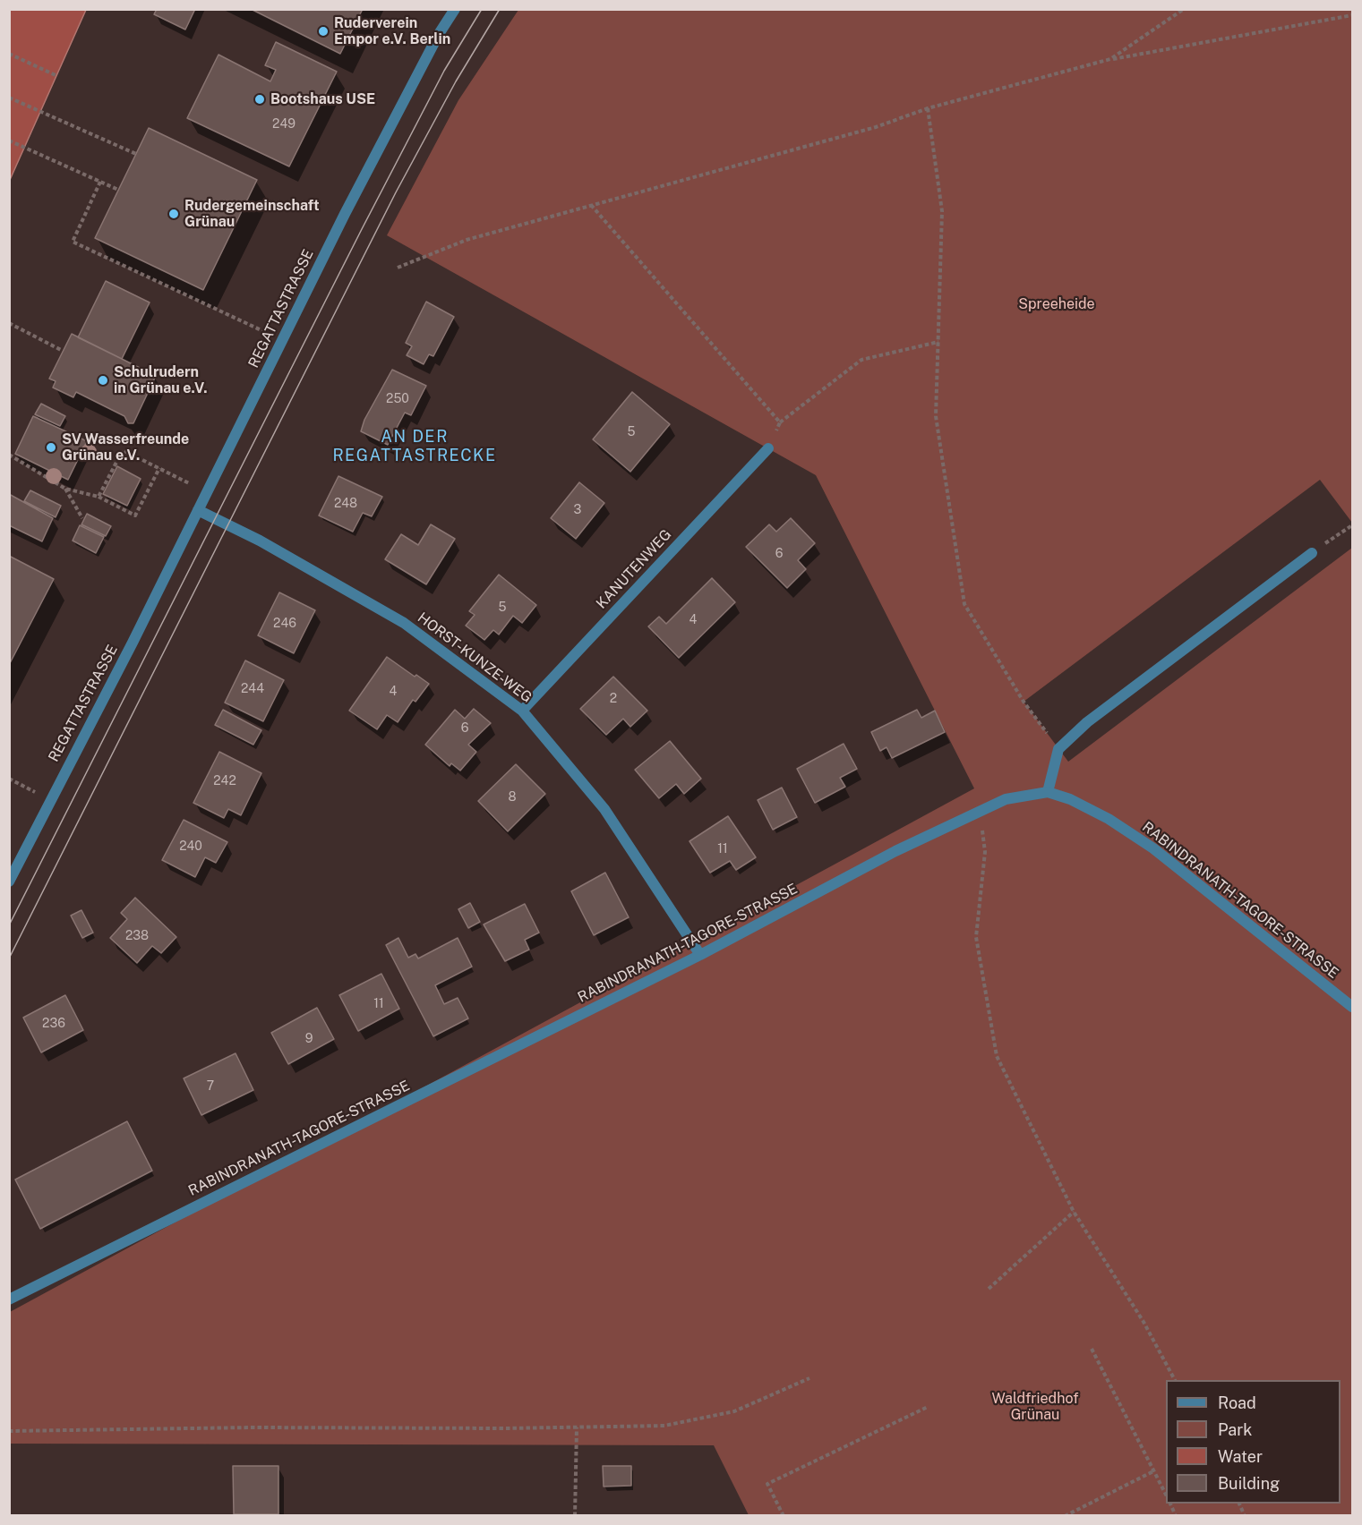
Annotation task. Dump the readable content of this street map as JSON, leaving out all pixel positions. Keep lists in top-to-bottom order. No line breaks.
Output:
{"streets":{"street":["REGATTASTRASSE","KANUTENWEG","HORST-KUNZE-WEG","RABINDRANATH-TAGORE-STRASSE"]},"crossings":[["REGATTASTRASSE","HORST-KUNZE-WEG"],["KANUTENWEG","HORST-KUNZE-WEG"],["HORST-KUNZE-WEG","RABINDRANATH-TAGORE-STRASSE"]],"districts":["AN DER REGATTASTRECKE"],"parks":["Spreeheide","Waldfriedhof Grünau"],"places":["Ruderverein Empor e.V. Berlin","Bootshaus USE","Rudergemeinschaft Grünau","Schulrudern in Grünau e.V.","SV Wasserfreunde Grünau e.V."],"house_numbers":["249","250","5","248","3","6","5","4","246","244","4","2","6","242","8","240","11","238","11","236","9","7"],"legend":["Road","Park","Water","Building"]}
